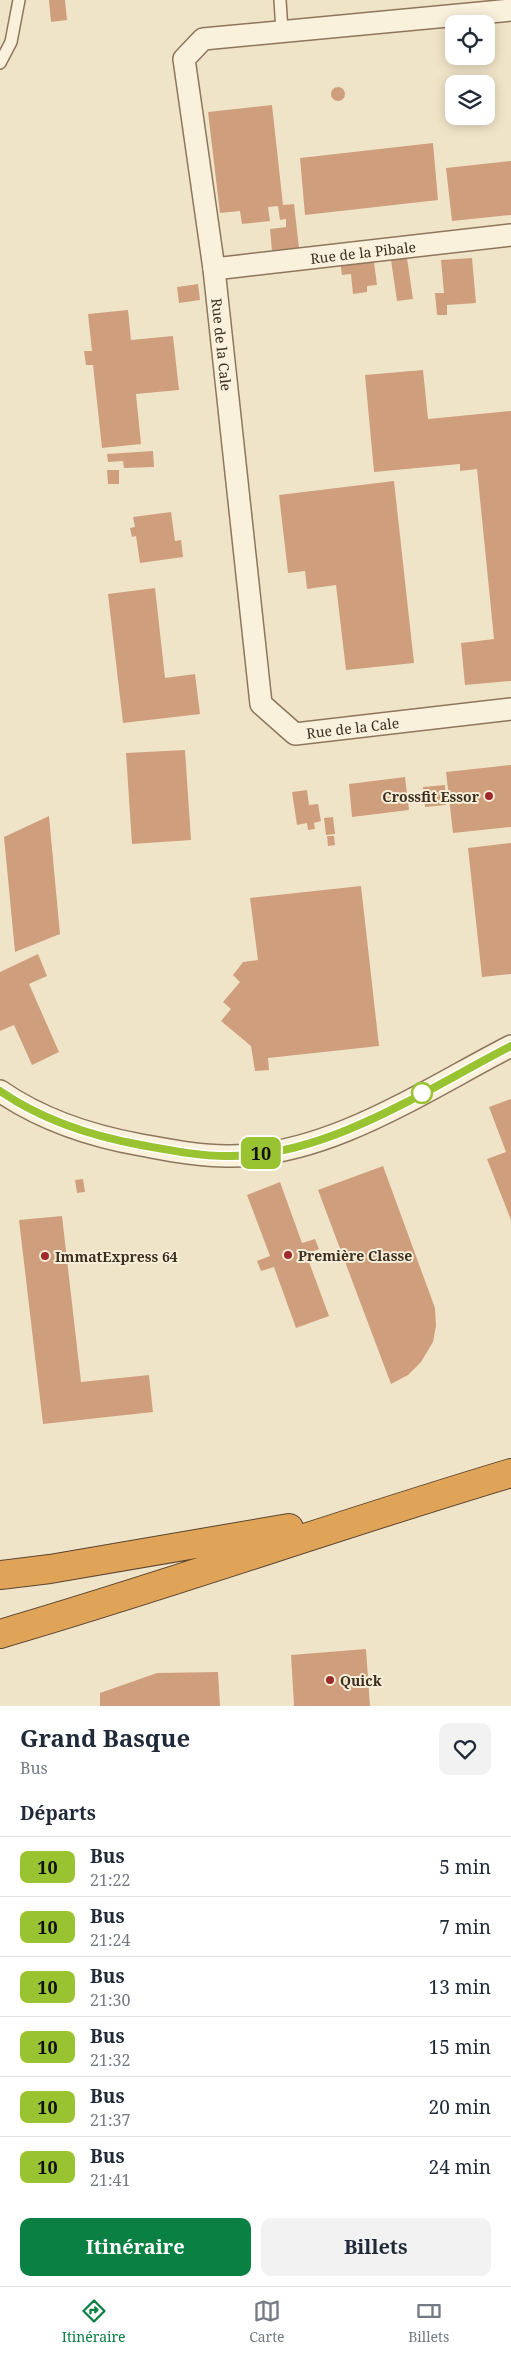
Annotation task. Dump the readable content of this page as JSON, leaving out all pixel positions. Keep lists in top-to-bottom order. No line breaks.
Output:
{"streets":{"street":["Rue de la Pibale","Rue de la Cale"]},"crossings":[["Rue de la Pibale","Rue de la Cale"]],"places":["Crossfit Essor","Première Classe","ImmatExpress 64","Quick"],"lines":["bus line 10"],"page":{"on_map":"10","heading":[["Grand Basque","Bus"],"Départs"],"list":[{"mark":"10","name":"Bus","note":"21:22","value":"5 min"},{"mark":"10","name":"Bus","note":"21:24","value":"7 min"},{"mark":"10","name":"Bus","note":"21:30","value":"13 min"},{"mark":"10","name":"Bus","note":"21:32","value":"15 min"},{"mark":"10","name":"Bus","note":"21:37","value":"20 min"},{"mark":"10","name":"Bus","note":"21:41","value":"24 min"}],"buttons":["Itinéraire","Billets"],"tabs":["Itinéraire","Carte","Billets"]}}
